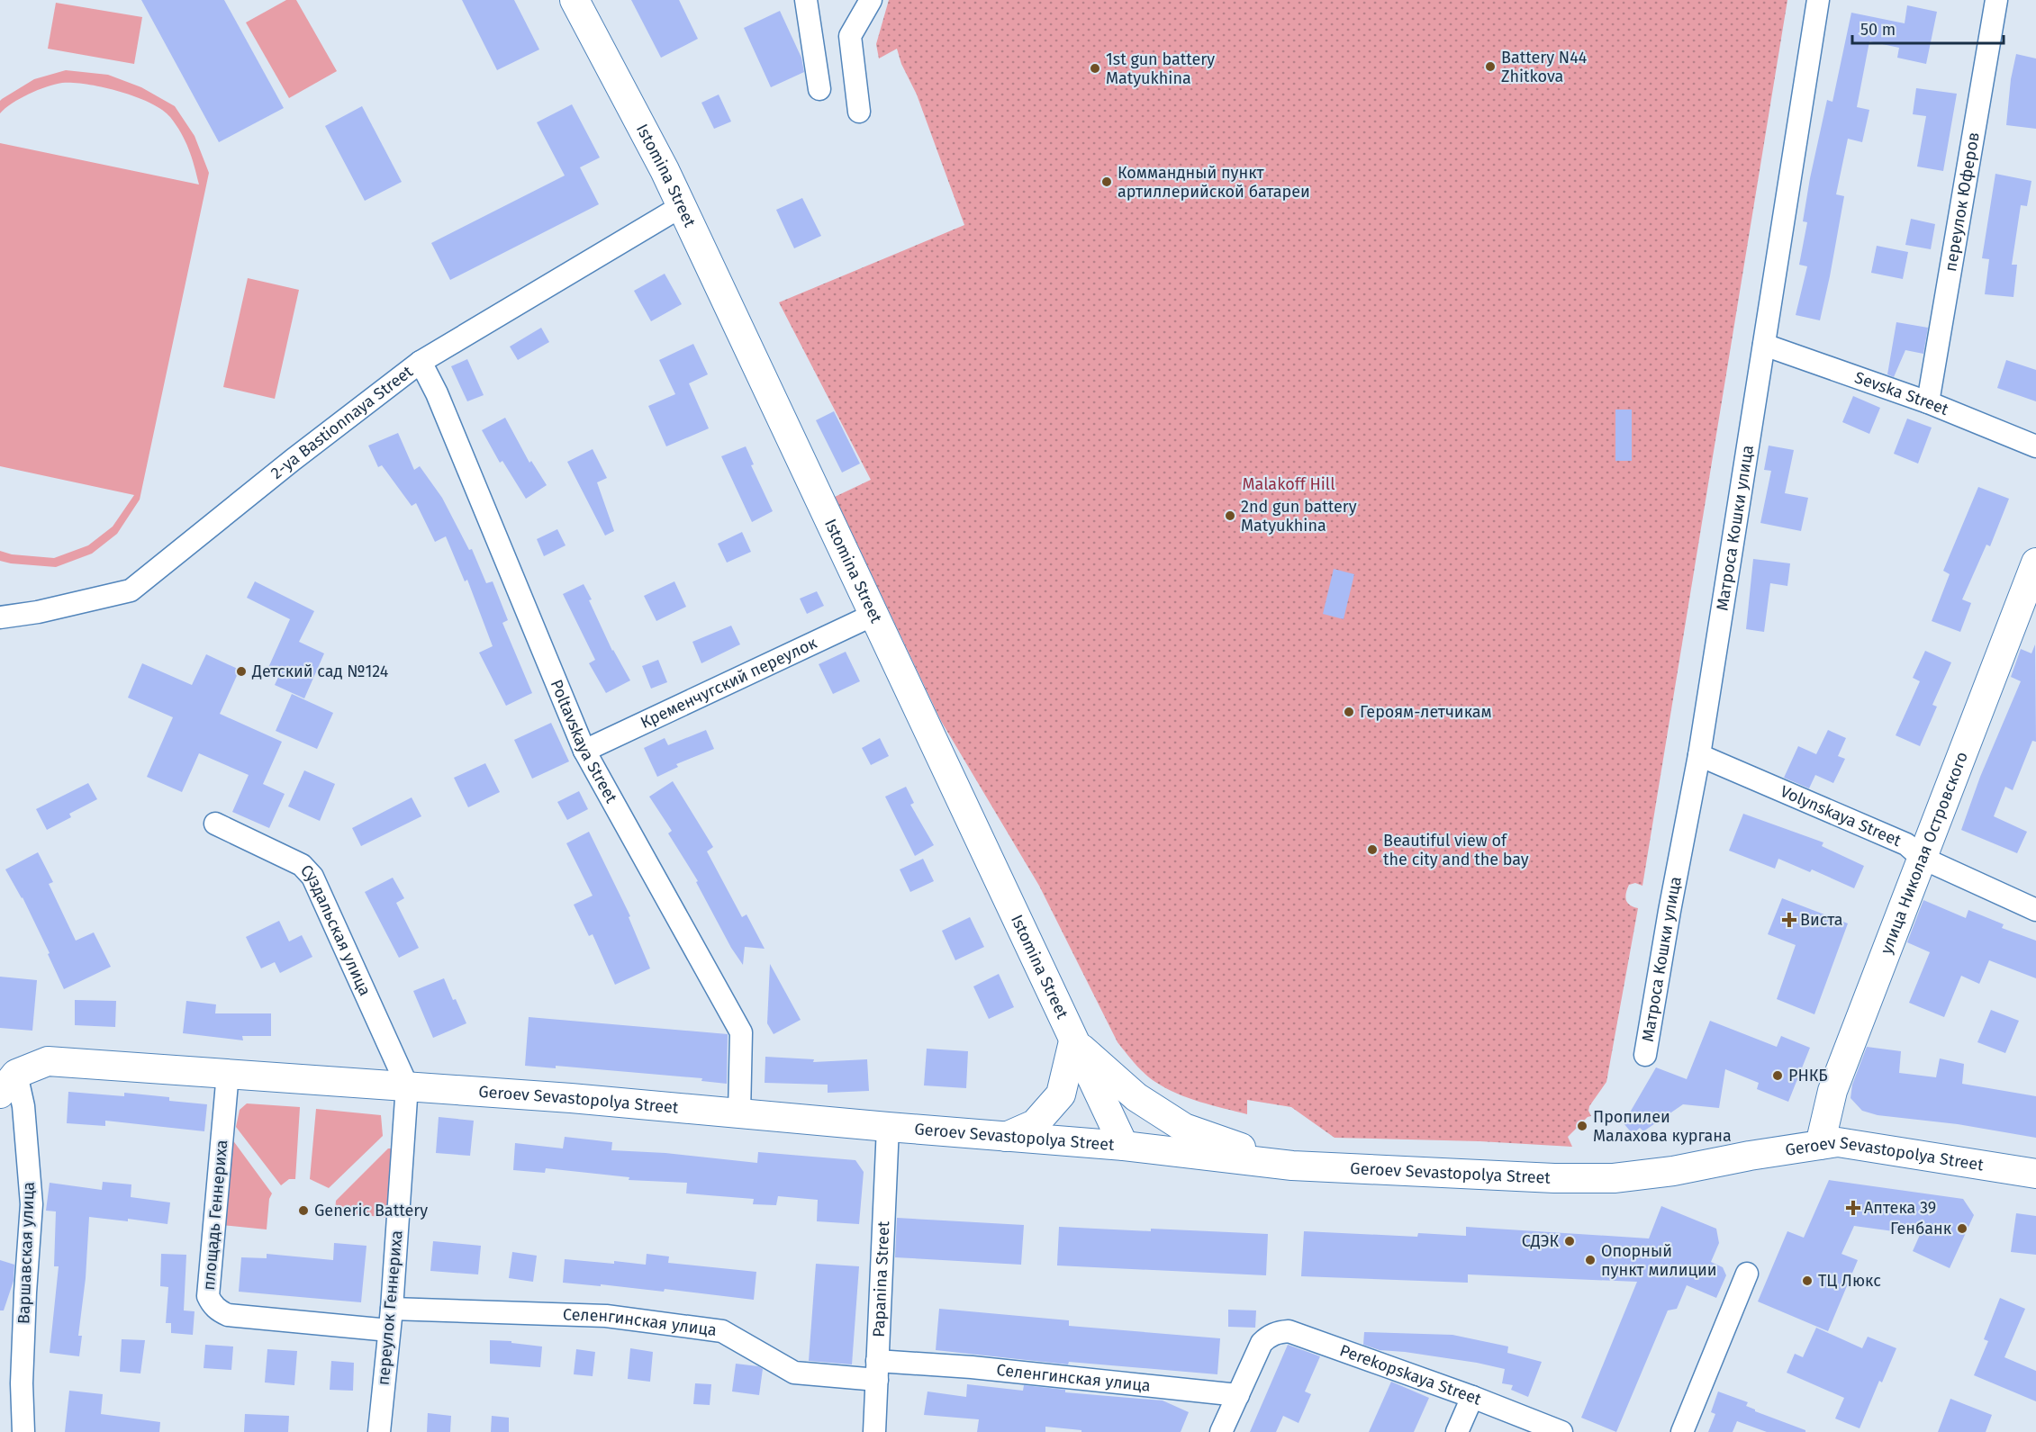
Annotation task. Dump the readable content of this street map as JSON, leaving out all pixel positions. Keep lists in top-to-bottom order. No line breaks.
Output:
{"streets":{"main road":["Istomina Street","улица Николая Островского","Geroev Sevastopolya Street"],"street":["переулок Юферов","Sevska Street","2-ya Bastionnaya Street","Матроса Кошки улица","Кременчугский переулок","Poltavskaya Street","Volynskaya Street","Суздальская улица","площадь Геннериха","Варшавская улица","Papanina Street","переулок Геннериха","Селенгинская улица","Perekopskaya Street"]},"crossings":[["Istomina Street","2-ya Bastionnaya Street"],["Istomina Street","Кременчугский переулок"],["Istomina Street","Geroev Sevastopolya Street"],["переулок Юферов","Sevska Street"],["Sevska Street","Матроса Кошки улица"],["2-ya Bastionnaya Street","Poltavskaya Street"],["Матроса Кошки улица","Volynskaya Street"],["Кременчугский переулок","Poltavskaya Street"],["Poltavskaya Street","Geroev Sevastopolya Street"],["Volynskaya Street","улица Николая Островского"],["улица Николая Островского","Geroev Sevastopolya Street"],["Суздальская улица","Geroev Sevastopolya Street"],["Суздальская улица","переулок Геннериха"],["Geroev Sevastopolya Street","площадь Геннериха"],["Geroev Sevastopolya Street","Варшавская улица"],["Geroev Sevastopolya Street","Papanina Street"],["Geroev Sevastopolya Street","переулок Геннериха"],["площадь Геннериха","переулок Геннериха"],["Papanina Street","Селенгинская улица"],["переулок Геннериха","Селенгинская улица"],["Селенгинская улица","Perekopskaya Street"]],"parks":["Malakoff Hill"],"places":{"other":["Battery N44 Zhitkova","1st gun battery Matyukhina","Коммандный пункт артиллерийской батареи","2nd gun battery Matyukhina","Детский сад №124","Героям-летчикам","Beautiful view of the city and the bay","РНКБ","Пропилеи Малахова кургана","Generic Battery","Генбанк","СДЭК","Опорный пункт милиции","ТЦ Люкс"],"health":["Виста","Аптека 39"]},"scale_bar":"50 m"}
